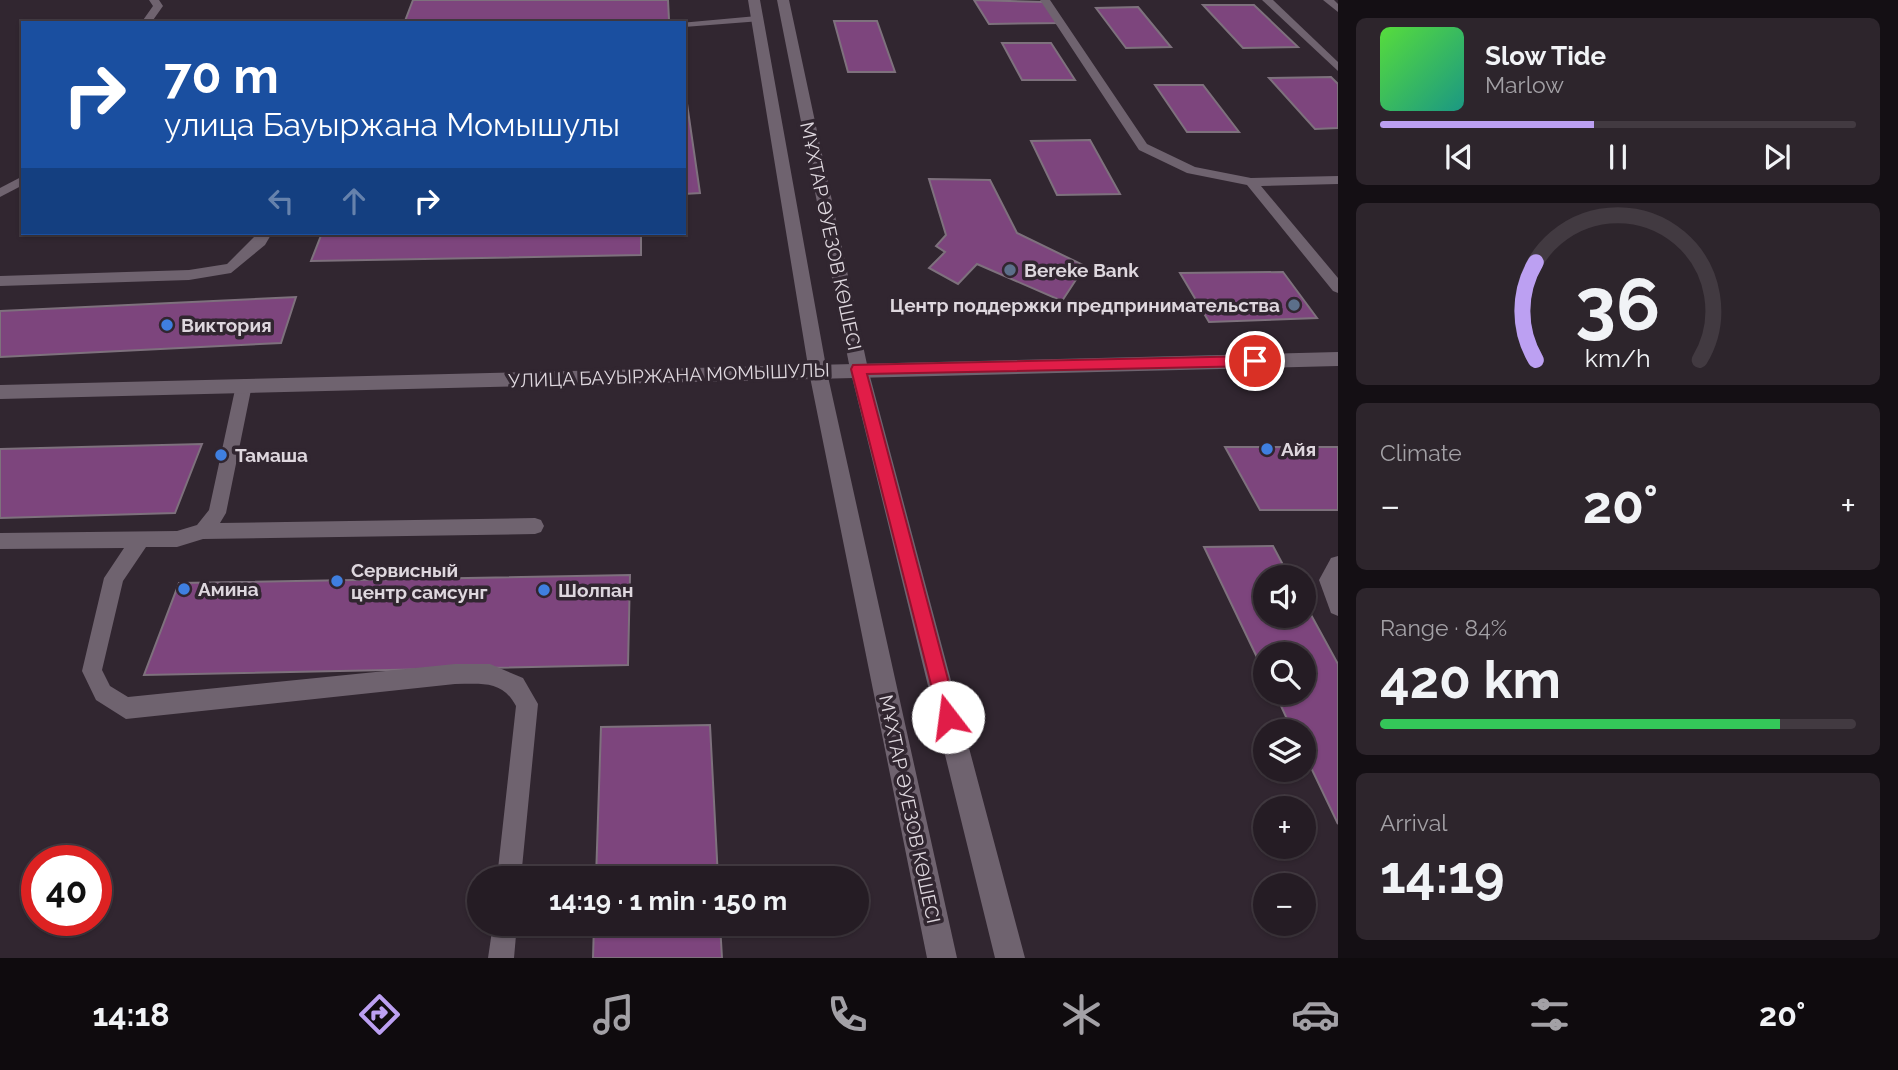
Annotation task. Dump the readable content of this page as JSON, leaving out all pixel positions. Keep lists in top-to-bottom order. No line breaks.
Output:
{"streets":{"street":["МҰХТАР ӘУЕЗОВ КӨШЕСІ","УЛИЦА БАУЫРЖАНА МОМЫШУЛЫ"]},"crossings":[["МҰХТАР ӘУЕЗОВ КӨШЕСІ","УЛИЦА БАУЫРЖАНА МОМЫШУЛЫ"]],"places":["Bereke Bank","Центр поддержки предпринимательства","Виктория","Айя","Тамаша","Сервисный центр самсунг","Амина","Шолпан"],"page":{"turn":["70 m","улица Бауыржана Момышулы"],"song":["Slow Tide","Marlow"],"tile":["Climate",["Range · 84%","420 km"],["Arrival","14:19"]],"heat":["−","20°","+"],"map_buttons":["+","−"],"limit":"40","trip":"14:19 · 1 min · 150 m","tabs":["14:18","20°"],"gauge":["36","km/h"]}}
